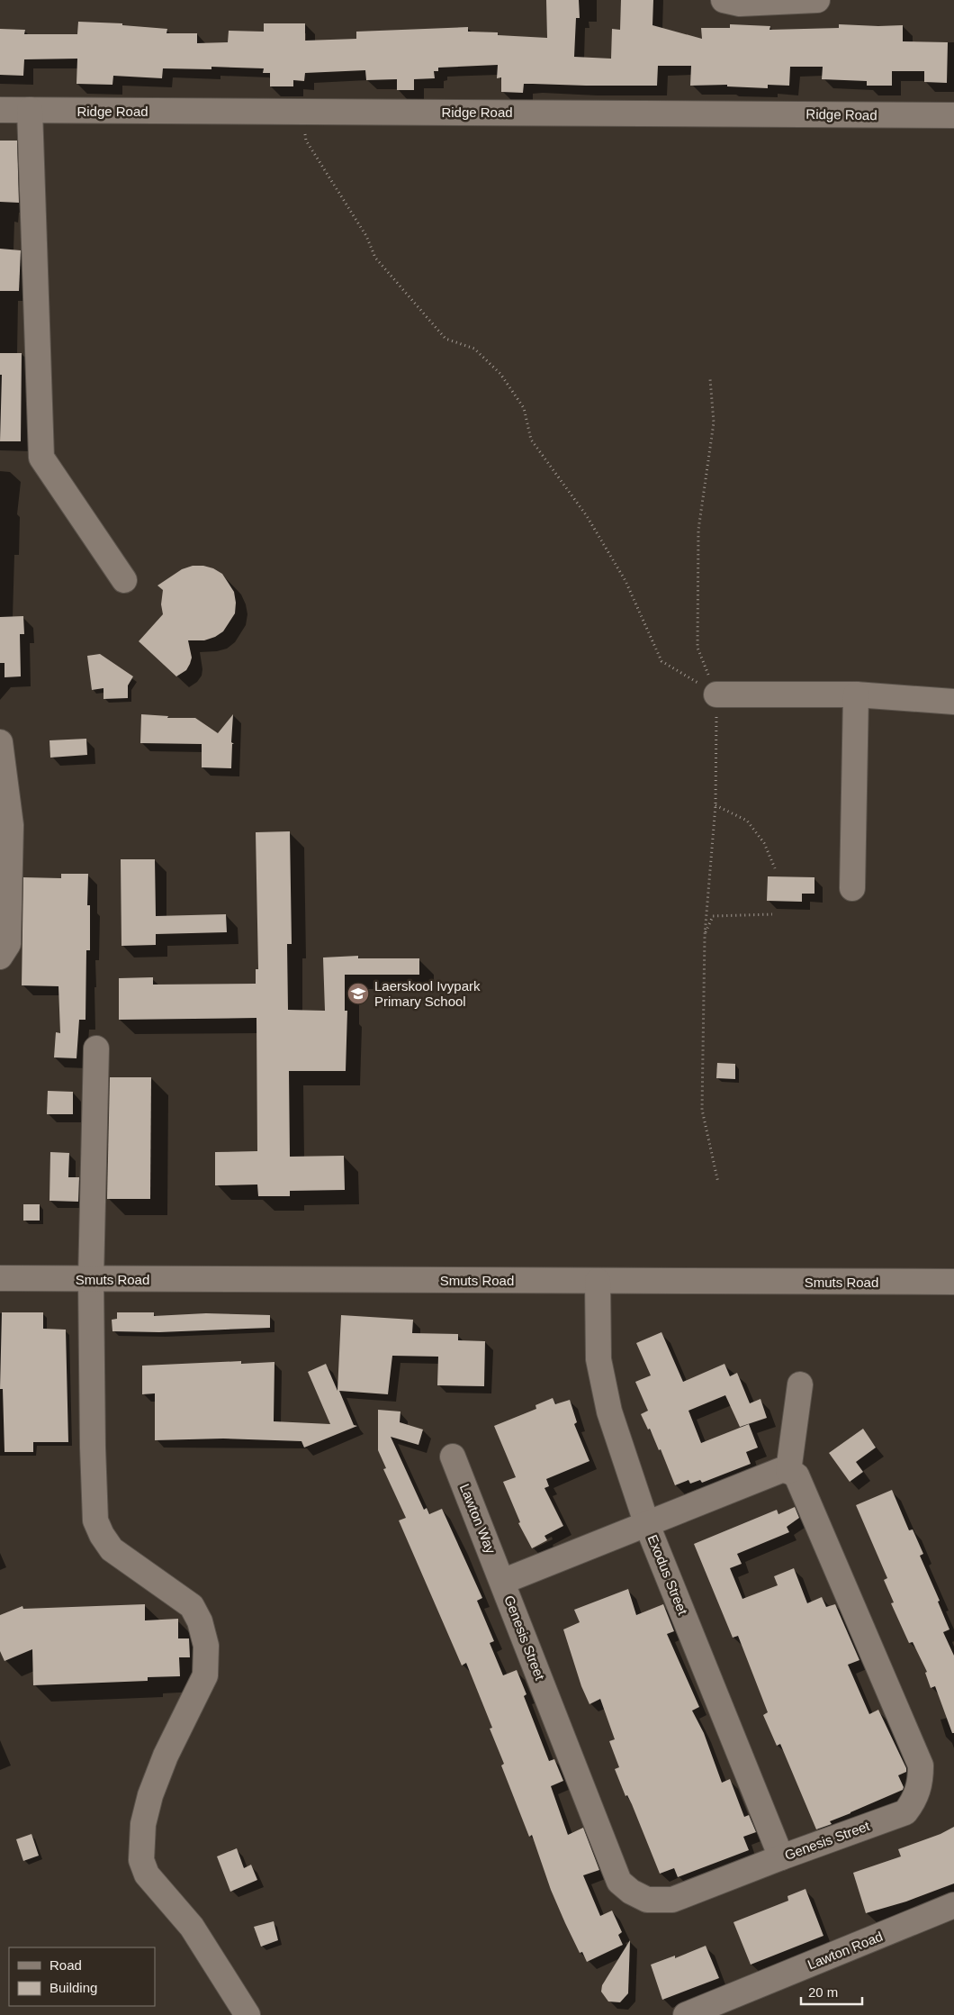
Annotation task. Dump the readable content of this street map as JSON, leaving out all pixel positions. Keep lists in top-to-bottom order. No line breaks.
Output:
{"streets":{"street":["Ridge Road","Smuts Road","Lawton Way","Exodus Street","Genesis Street","Lawton Road"]},"crossings":[["Smuts Road","Exodus Street"],["Lawton Way","Genesis Street"],["Exodus Street","Genesis Street"]],"places":{"school or university":["Laerskool Ivypark Primary School"]},"legend":["Road","Building"],"scale_bar":"20 m"}
